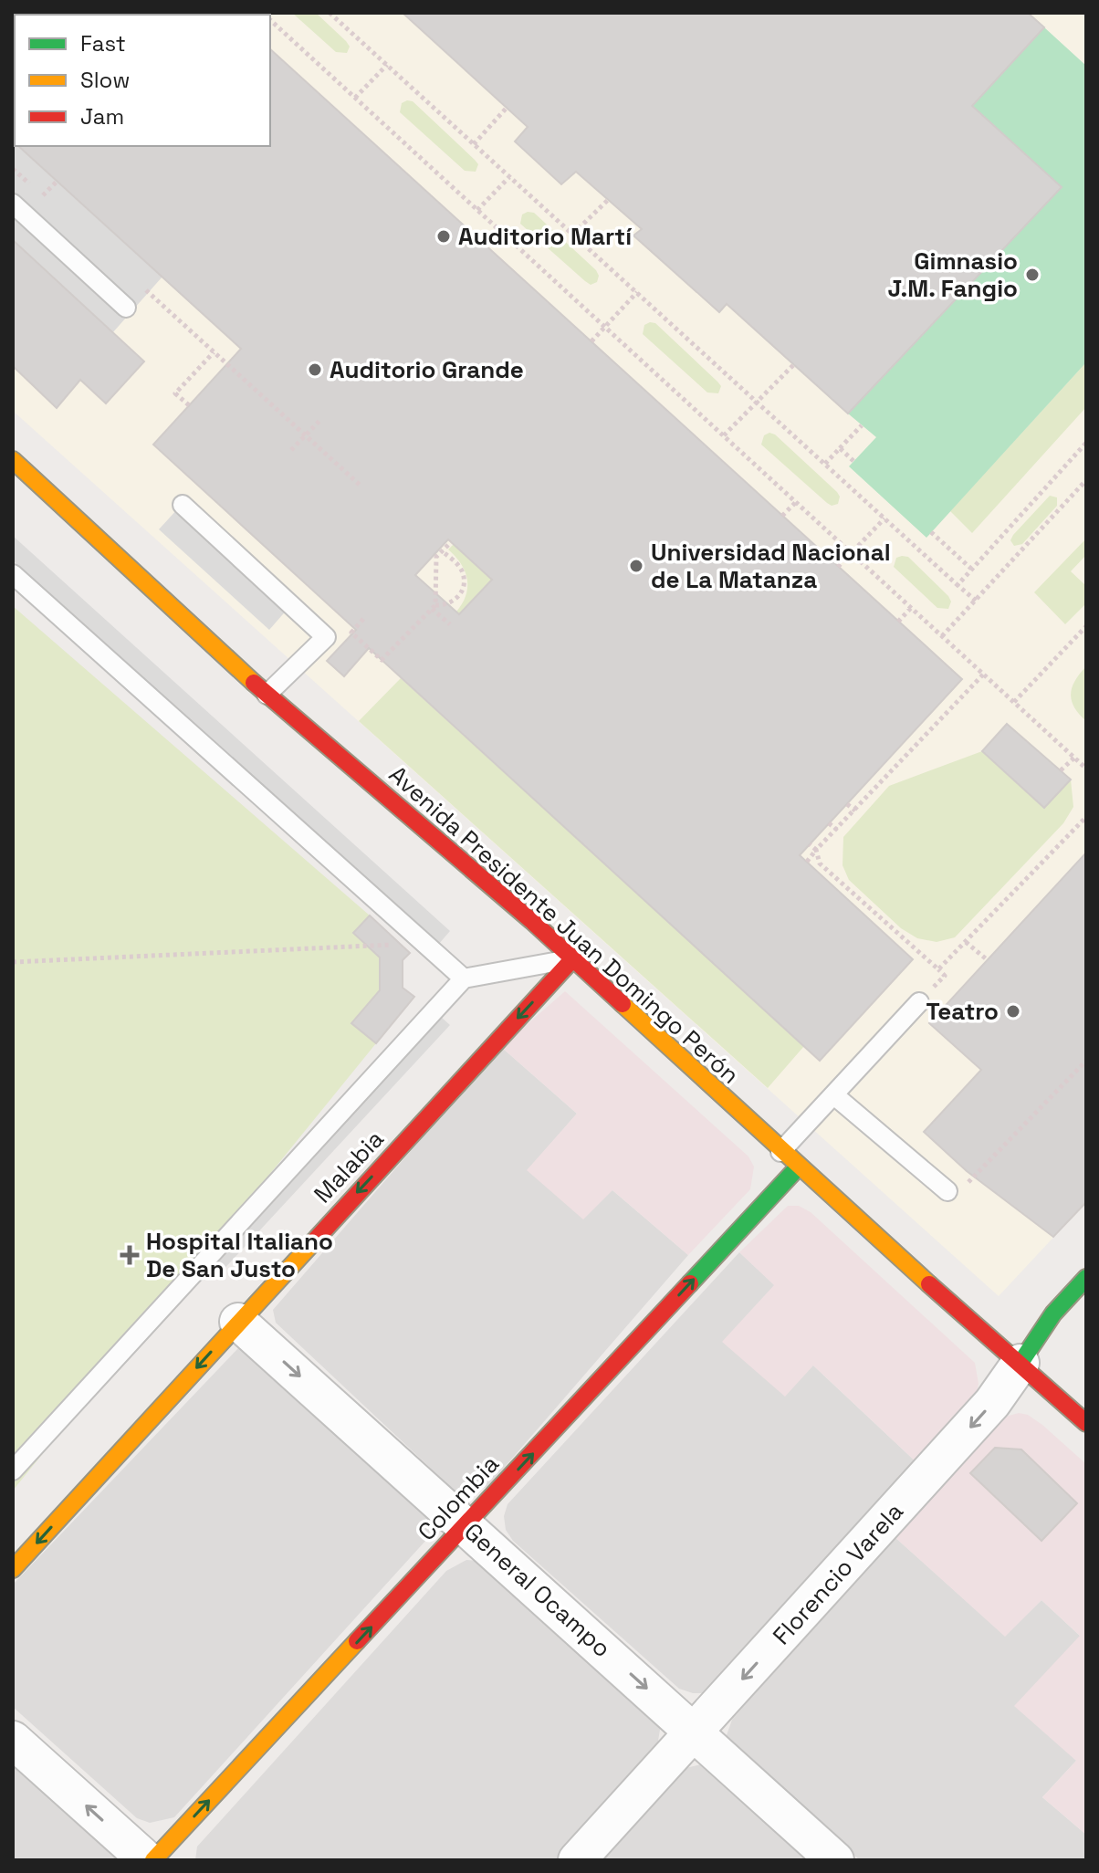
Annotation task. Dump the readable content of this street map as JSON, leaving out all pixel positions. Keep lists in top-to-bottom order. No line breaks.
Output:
{"streets":{"street":["Avenida Presidente Juan Domingo Perón","Malabia","Colombia","Florencio Varela","General Ocampo"]},"crossings":[["Avenida Presidente Juan Domingo Perón","Malabia"],["Avenida Presidente Juan Domingo Perón","Colombia"],["Avenida Presidente Juan Domingo Perón","Florencio Varela"],["Malabia","General Ocampo"],["Colombia","General Ocampo"],["Florencio Varela","General Ocampo"]],"one_way":["Malabia","Colombia","Florencio Varela","General Ocampo"],"places":{"other":["Auditorio Martí","Gimnasio J.M. Fangio","Auditorio Grande","Universidad Nacional de La Matanza","Teatro"],"health":["Hospital Italiano De San Justo"]},"legend":["Fast","Slow","Jam"]}
